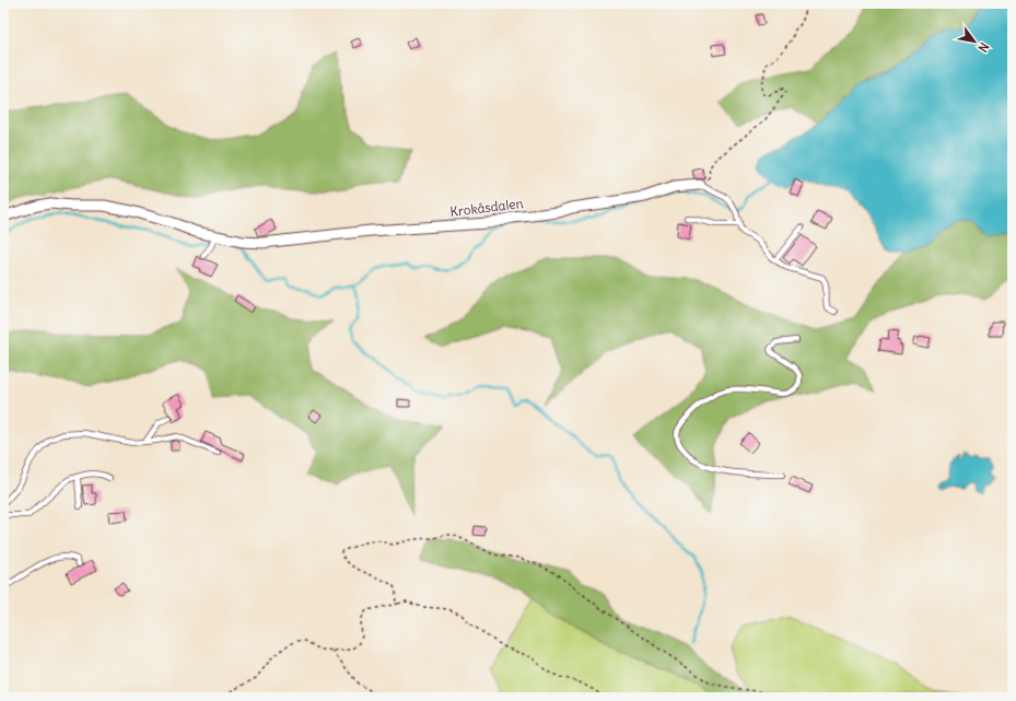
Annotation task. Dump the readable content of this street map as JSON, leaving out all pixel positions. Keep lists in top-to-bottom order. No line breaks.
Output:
{"streets":{"street":["Krokåsdalen"]},"north":"bottom right"}
